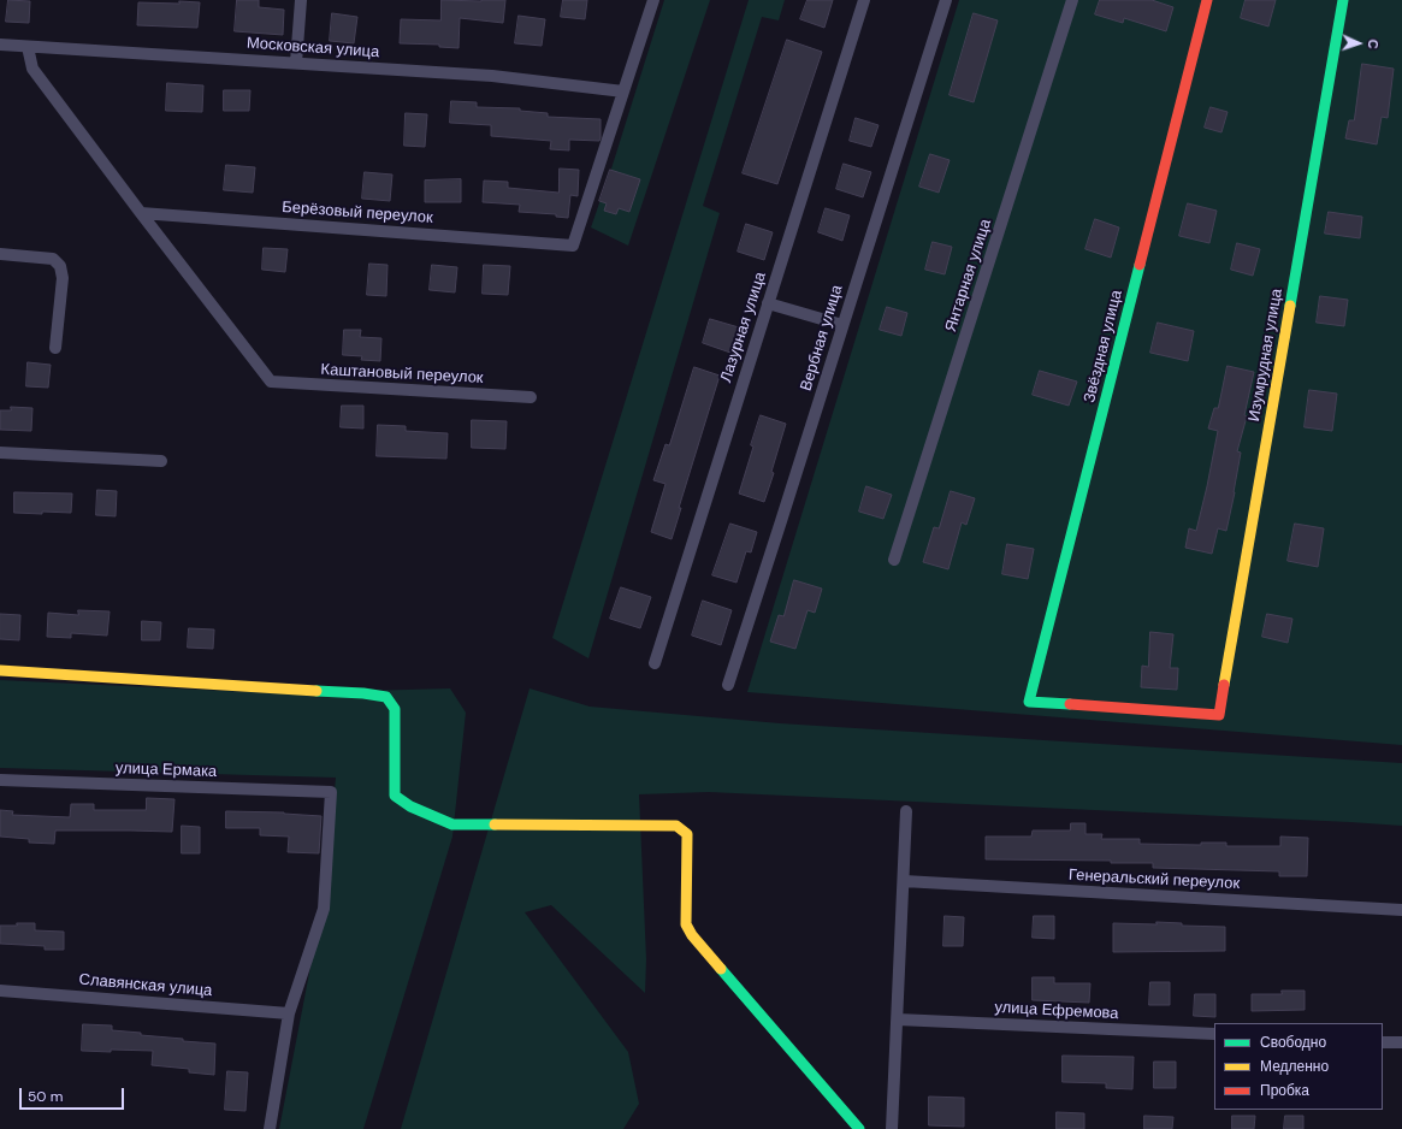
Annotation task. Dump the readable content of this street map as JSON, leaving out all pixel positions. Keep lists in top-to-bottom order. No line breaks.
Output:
{"streets":{"street":["Московская улица","Берёзовый переулок","Янтарная улица","Лазурная улица","Вербная улица","Звёздная улица","Изумрудная улица","Каштановый переулок","улица Ермака","Генеральский переулок","Славянская улица","улица Ефремова"]},"crossings":[["Московская улица","Берёзовый переулок"],["Берёзовый переулок","Каштановый переулок"],["Звёздная улица","Изумрудная улица"],["улица Ермака","Славянская улица"]],"legend":["Свободно","Медленно","Пробка"],"scale_bar":"50 m","north":"right"}
